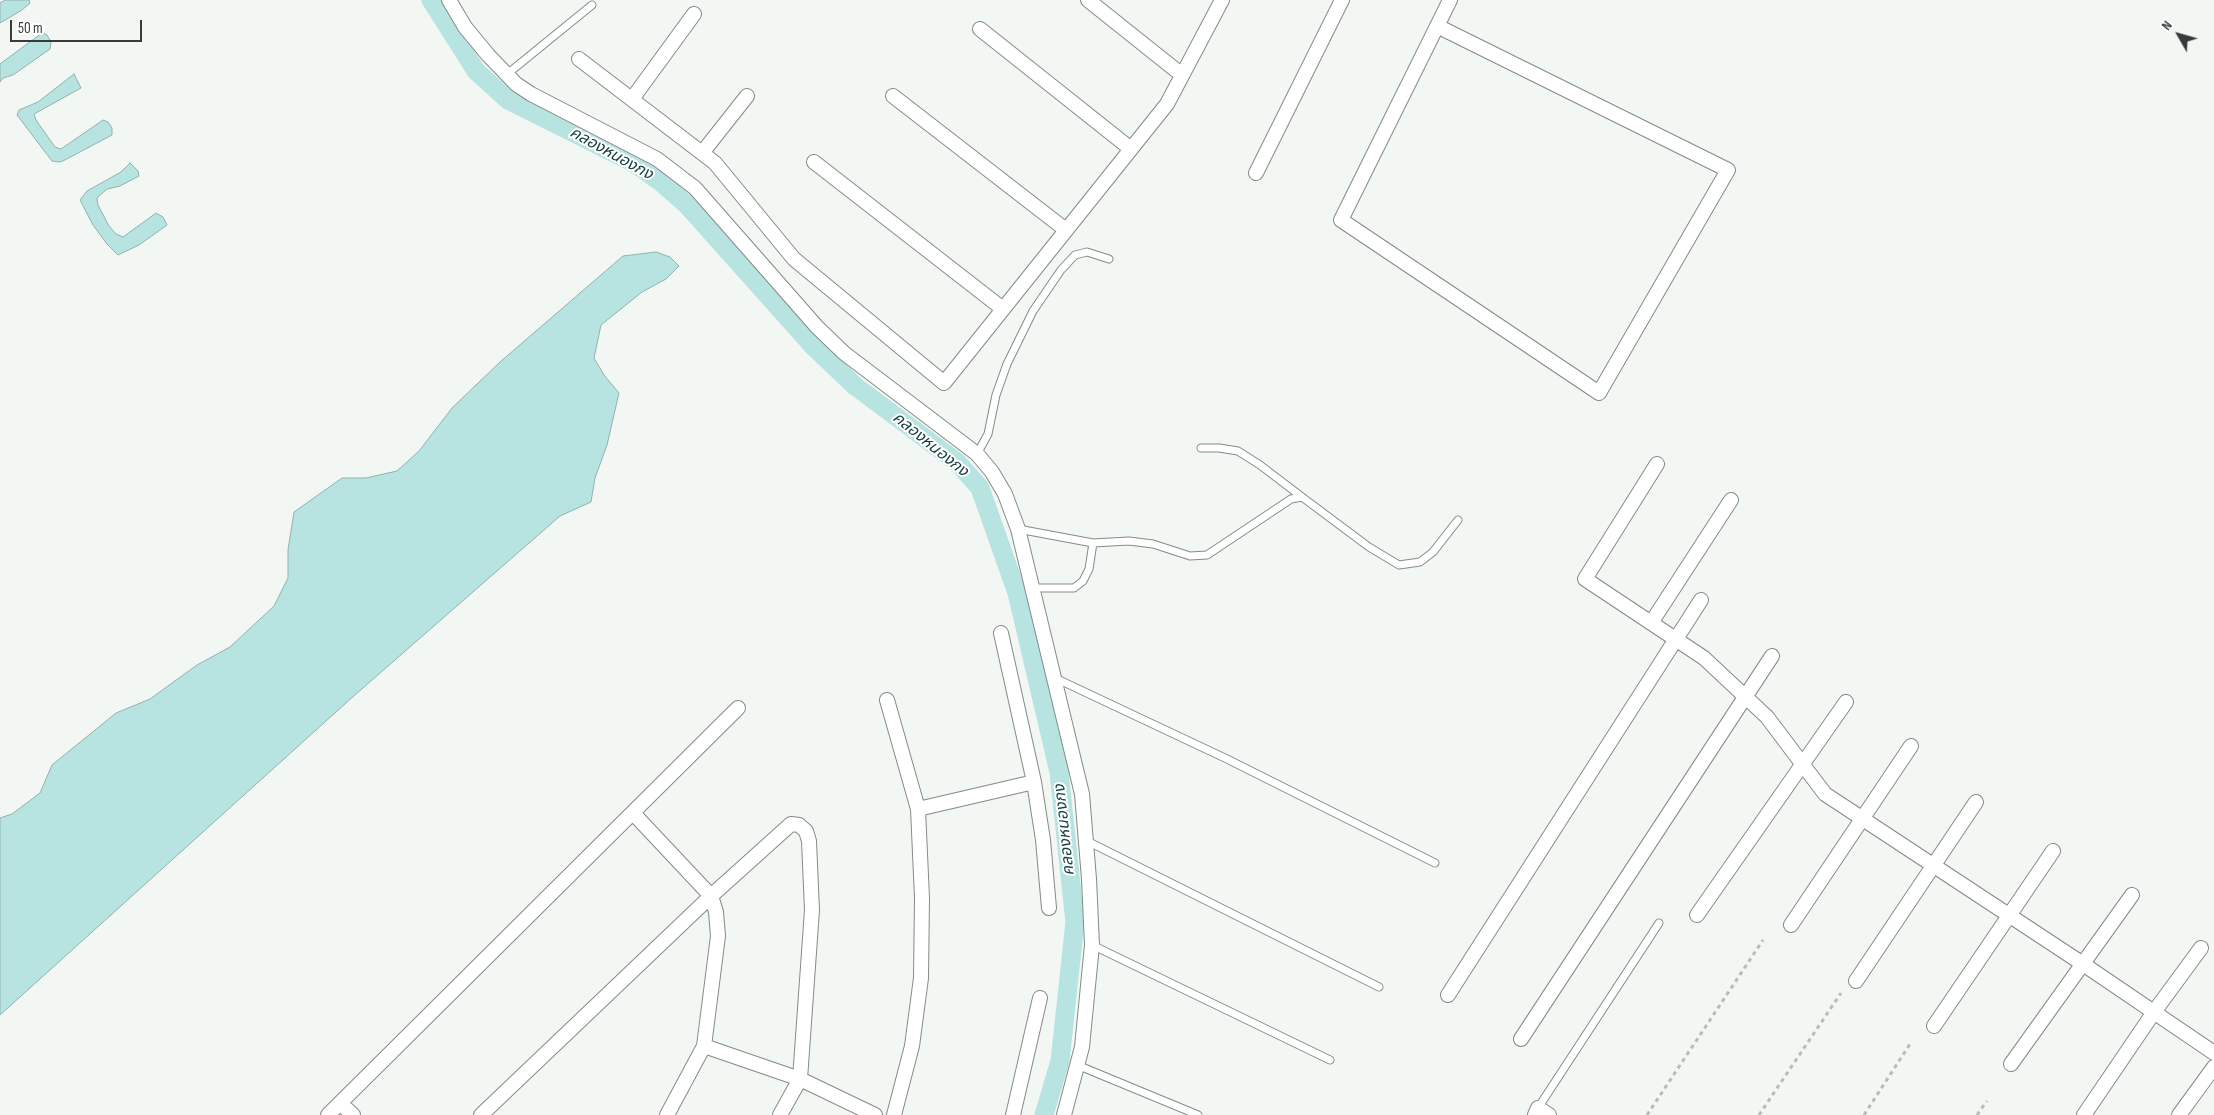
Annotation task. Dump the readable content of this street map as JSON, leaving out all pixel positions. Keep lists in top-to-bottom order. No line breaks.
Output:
{"water":["คลองหนองกง"],"scale_bar":"50 m","north":"top left"}
